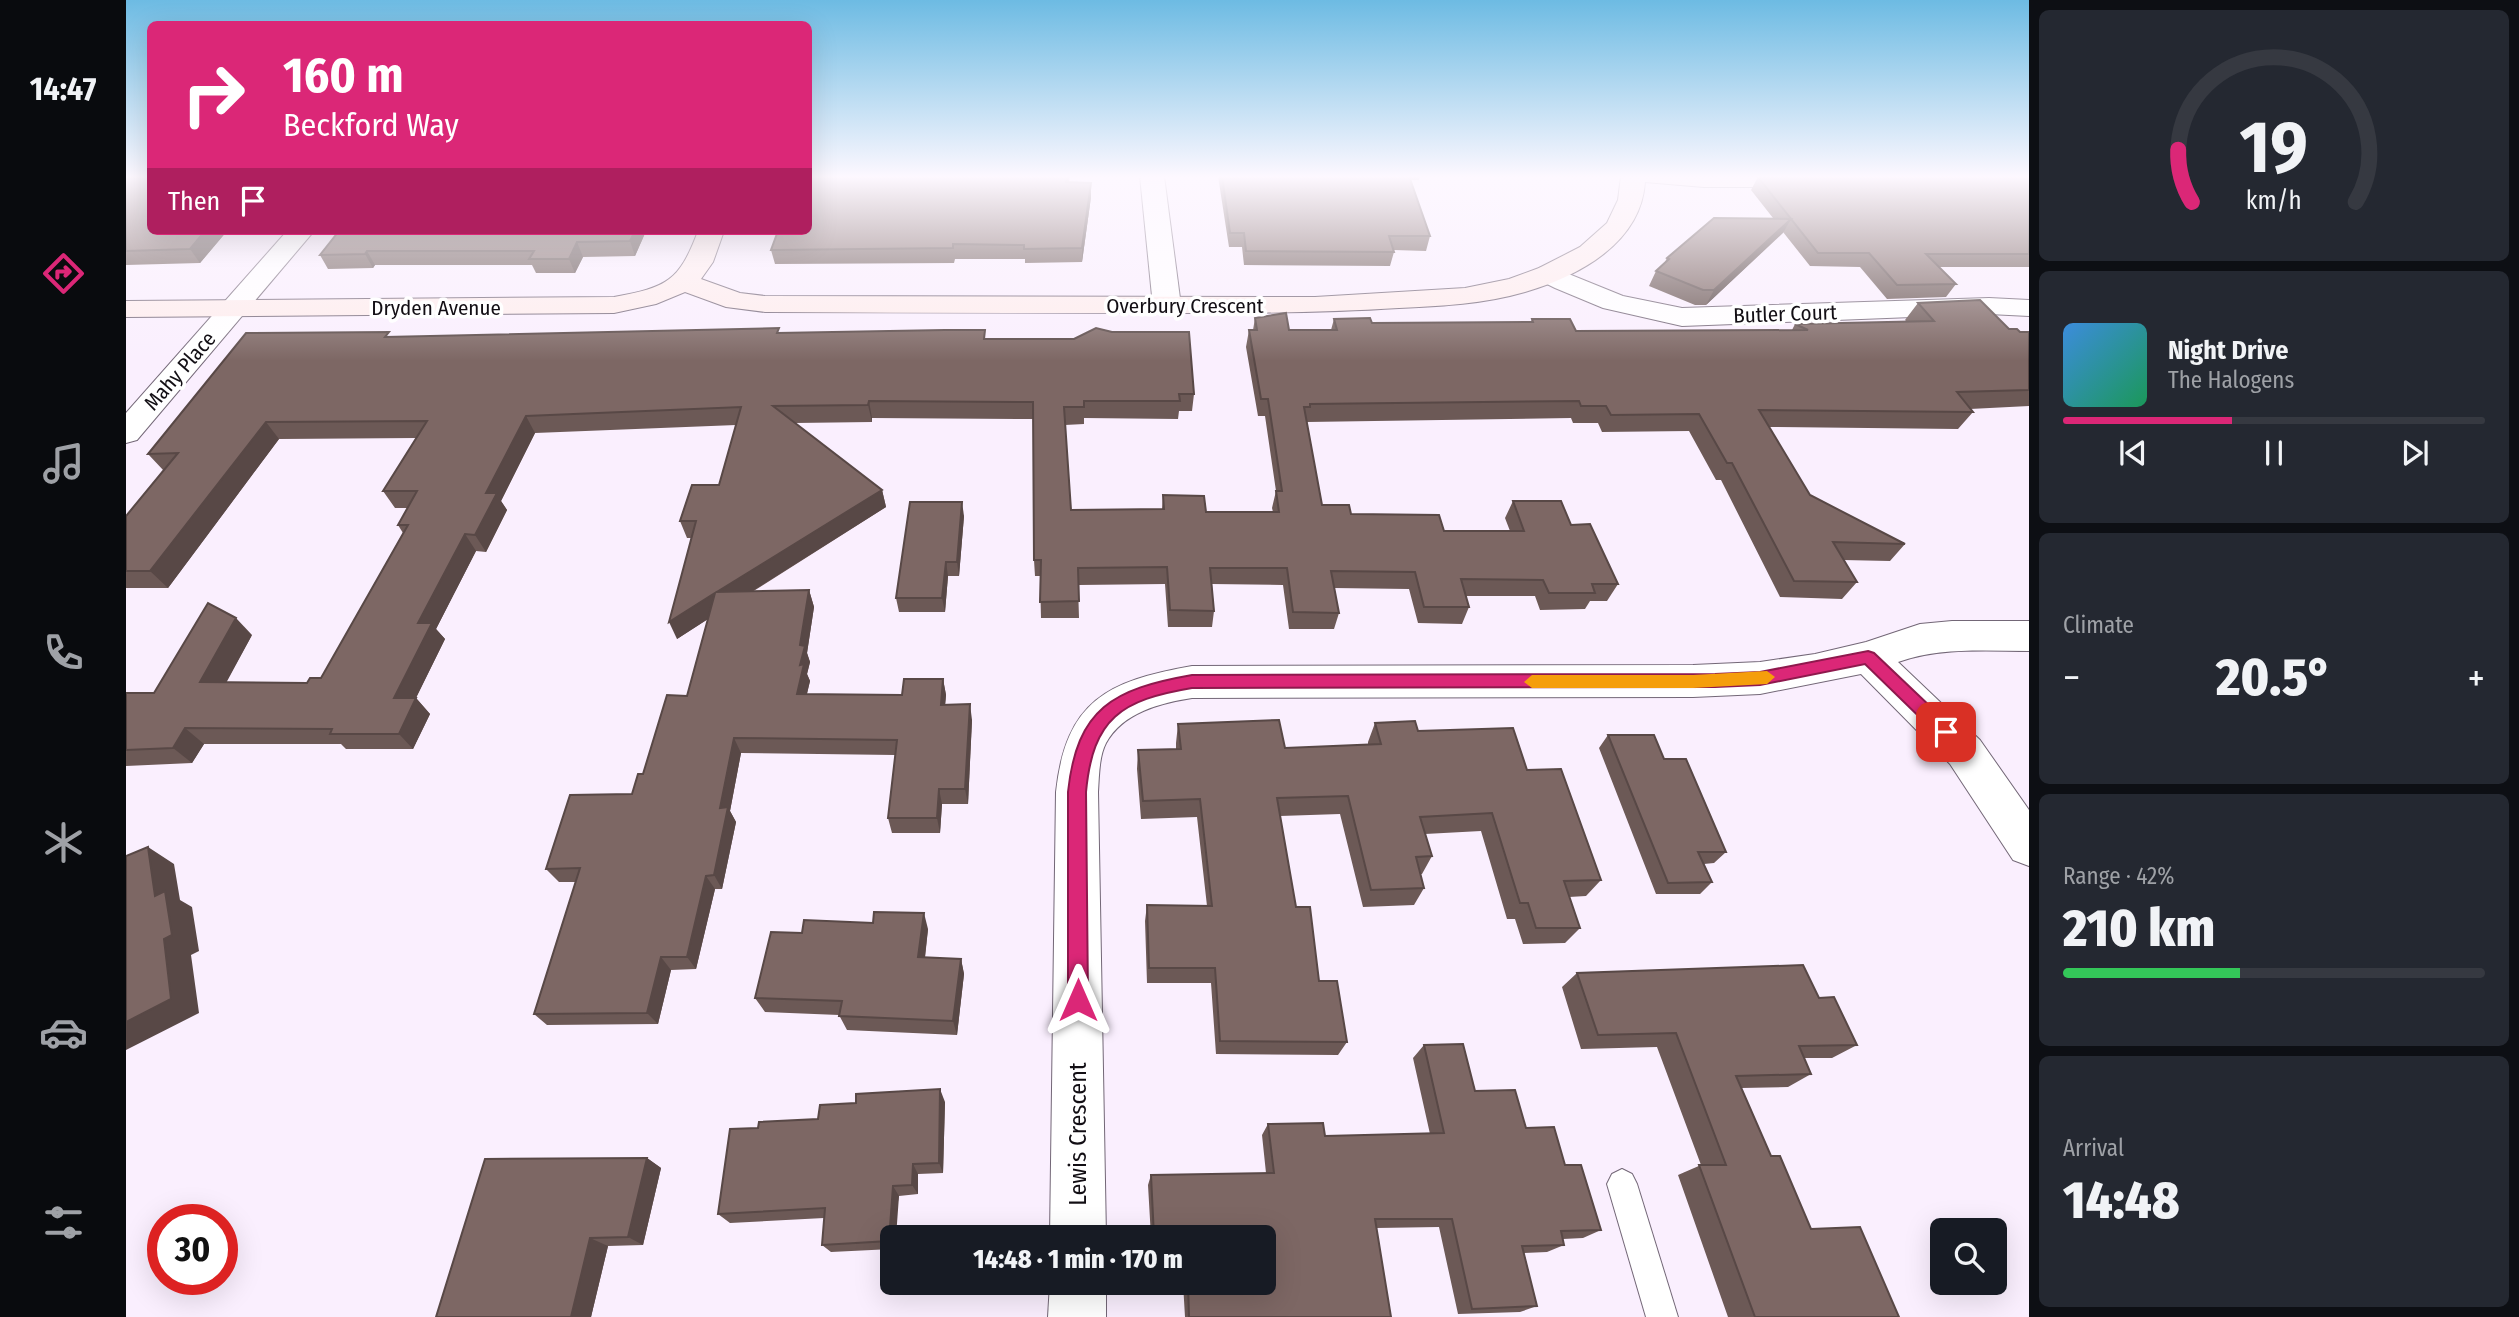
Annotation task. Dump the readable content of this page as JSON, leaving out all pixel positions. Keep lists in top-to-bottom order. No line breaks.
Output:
{"streets":{"street":["Overbury Crescent","Dryden Avenue","Butler Court","Mahy Place","Lewis Crescent"]},"crossings":[["Overbury Crescent","Dryden Avenue"],["Overbury Crescent","Butler Court"],["Dryden Avenue","Mahy Place"]],"page":{"tabs":"14:47","turn":["160 m","Beckford Way"],"then":"Then","song":["Night Drive","The Halogens"],"tile":["Climate",["Range · 42%","210 km"],["Arrival","14:48"]],"heat":["−","20.5°","+"],"limit":"30","trip":"14:48 · 1 min · 170 m","gauge":["19","km/h"]}}
